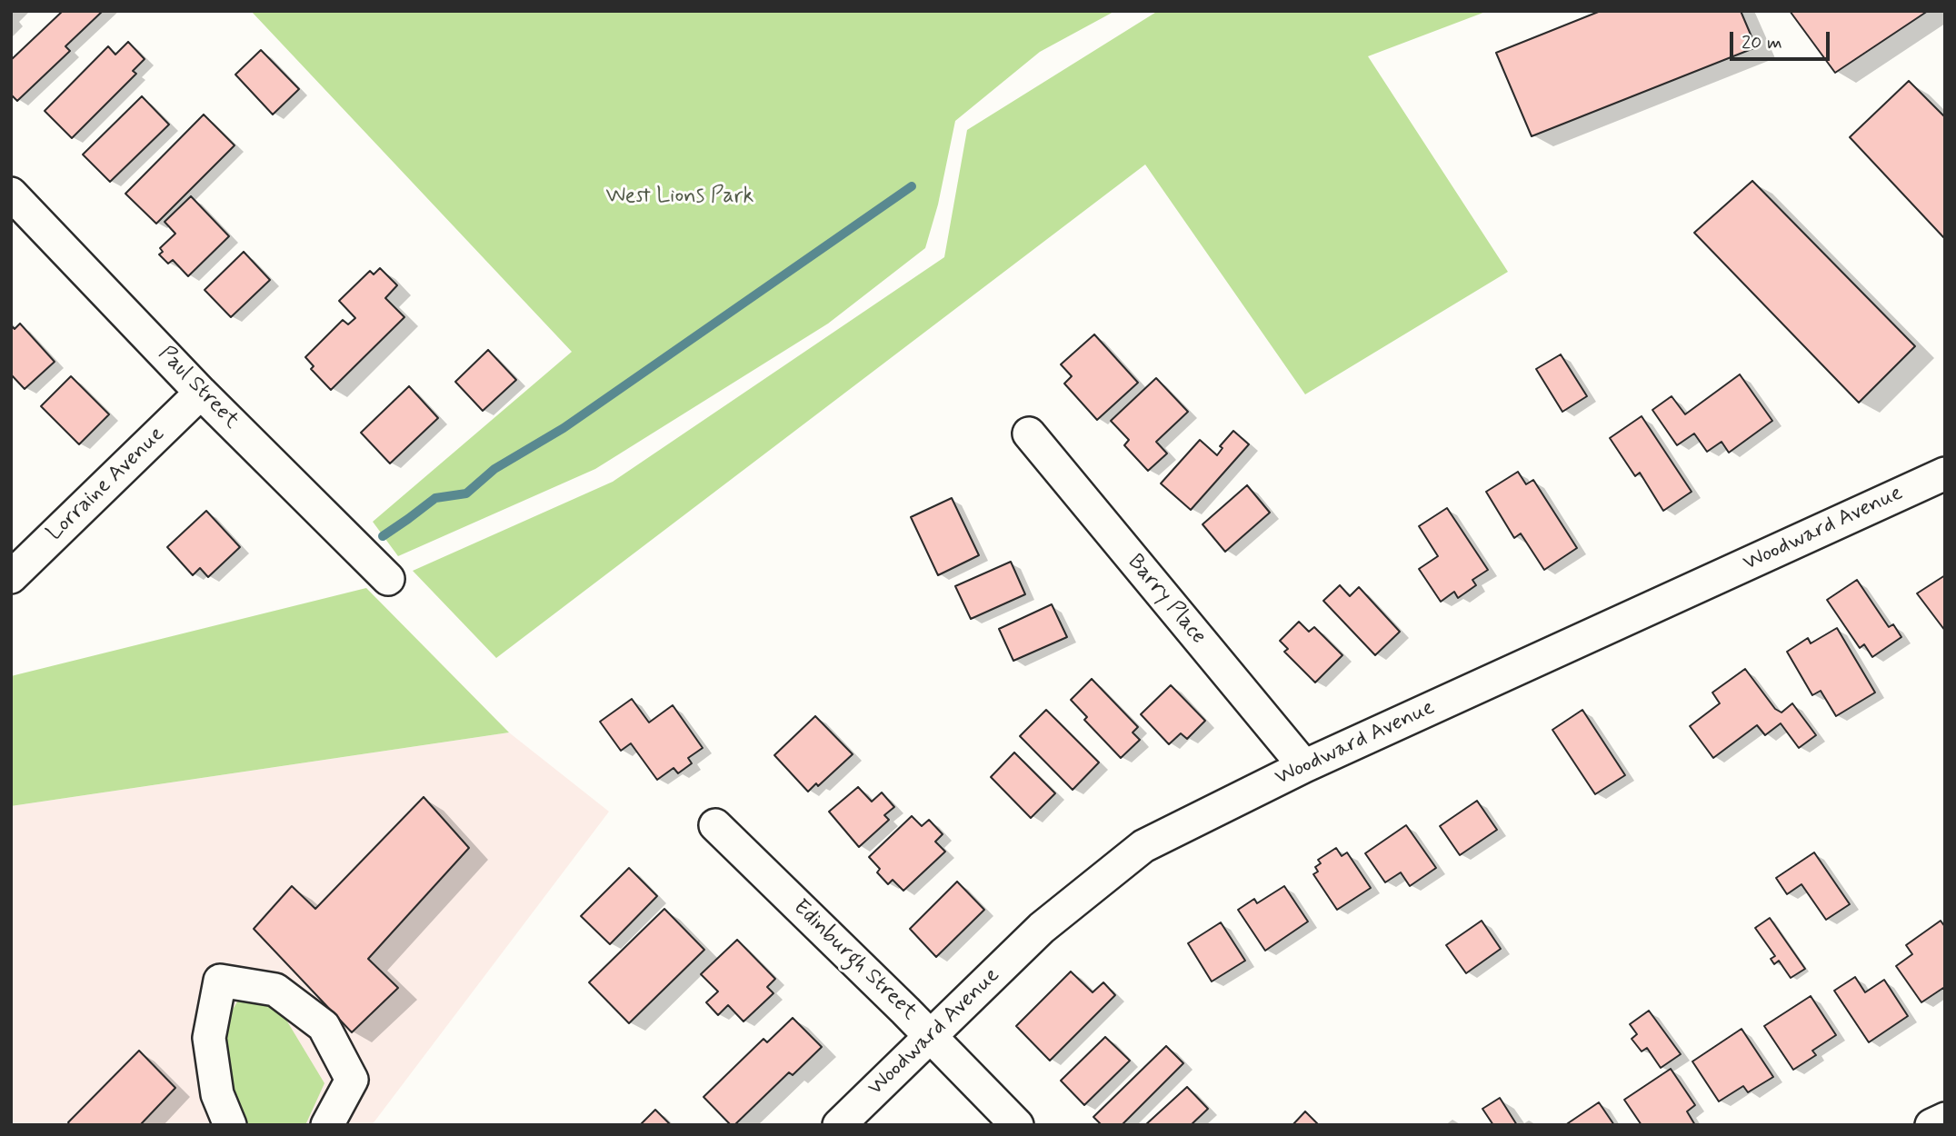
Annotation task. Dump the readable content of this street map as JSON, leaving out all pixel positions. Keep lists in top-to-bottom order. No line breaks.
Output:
{"streets":{"street":["Paul Street","Lorraine Avenue","Woodward Avenue","Barry Place","Edinburgh Street"]},"crossings":[["Paul Street","Lorraine Avenue"],["Woodward Avenue","Barry Place"],["Woodward Avenue","Edinburgh Street"]],"parks":["West Lions Park"],"scale_bar":"20 m"}
